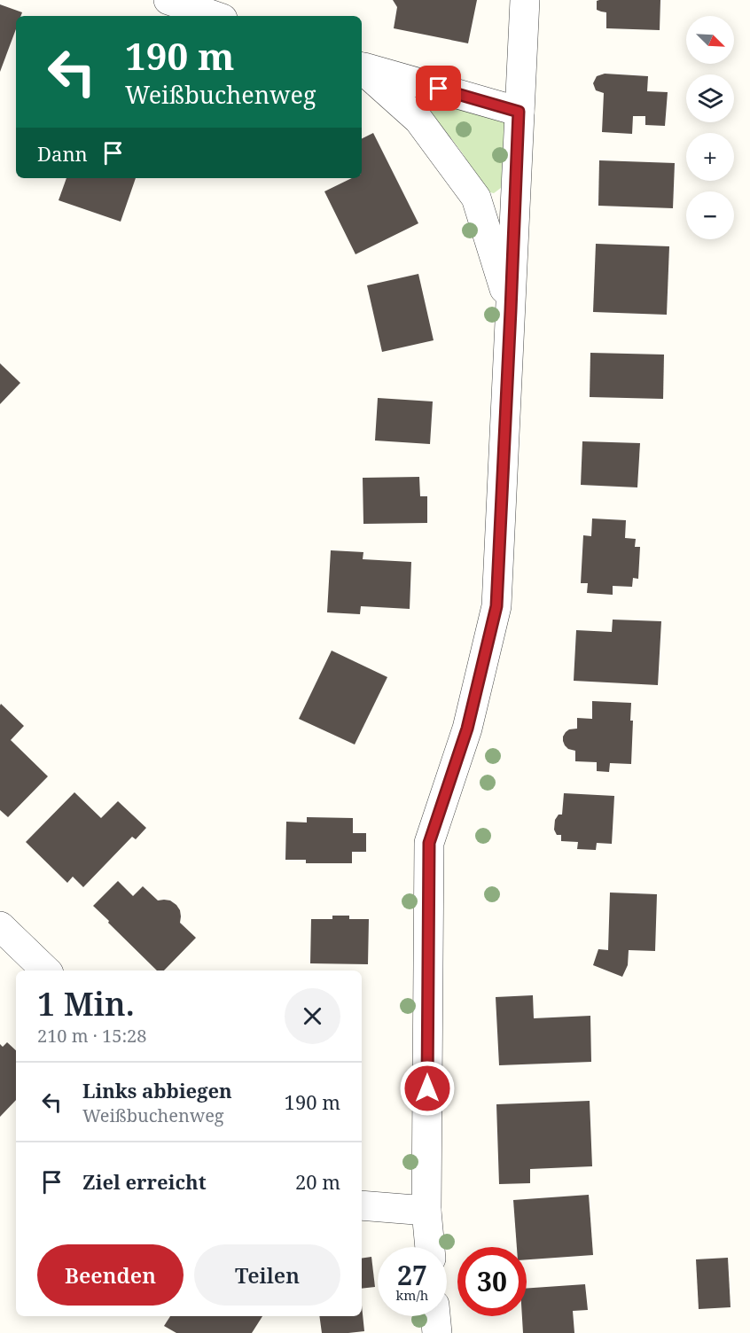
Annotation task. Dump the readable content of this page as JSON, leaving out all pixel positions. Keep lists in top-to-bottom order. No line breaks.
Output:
{"north":"bottom right","page":{"map_buttons":["+","−"],"turn":["190 m","Weißbuchenweg"],"then":"Dann","heading":["1 Min.","210 m · 15:28"],"list":[{"name":"Links abbiegen","note":"Weißbuchenweg","value":"190 m"},{"name":"Ziel erreicht","value":"20 m"}],"buttons":["Beenden","Teilen"],"speed":"27 km/h","limit":"30"}}
